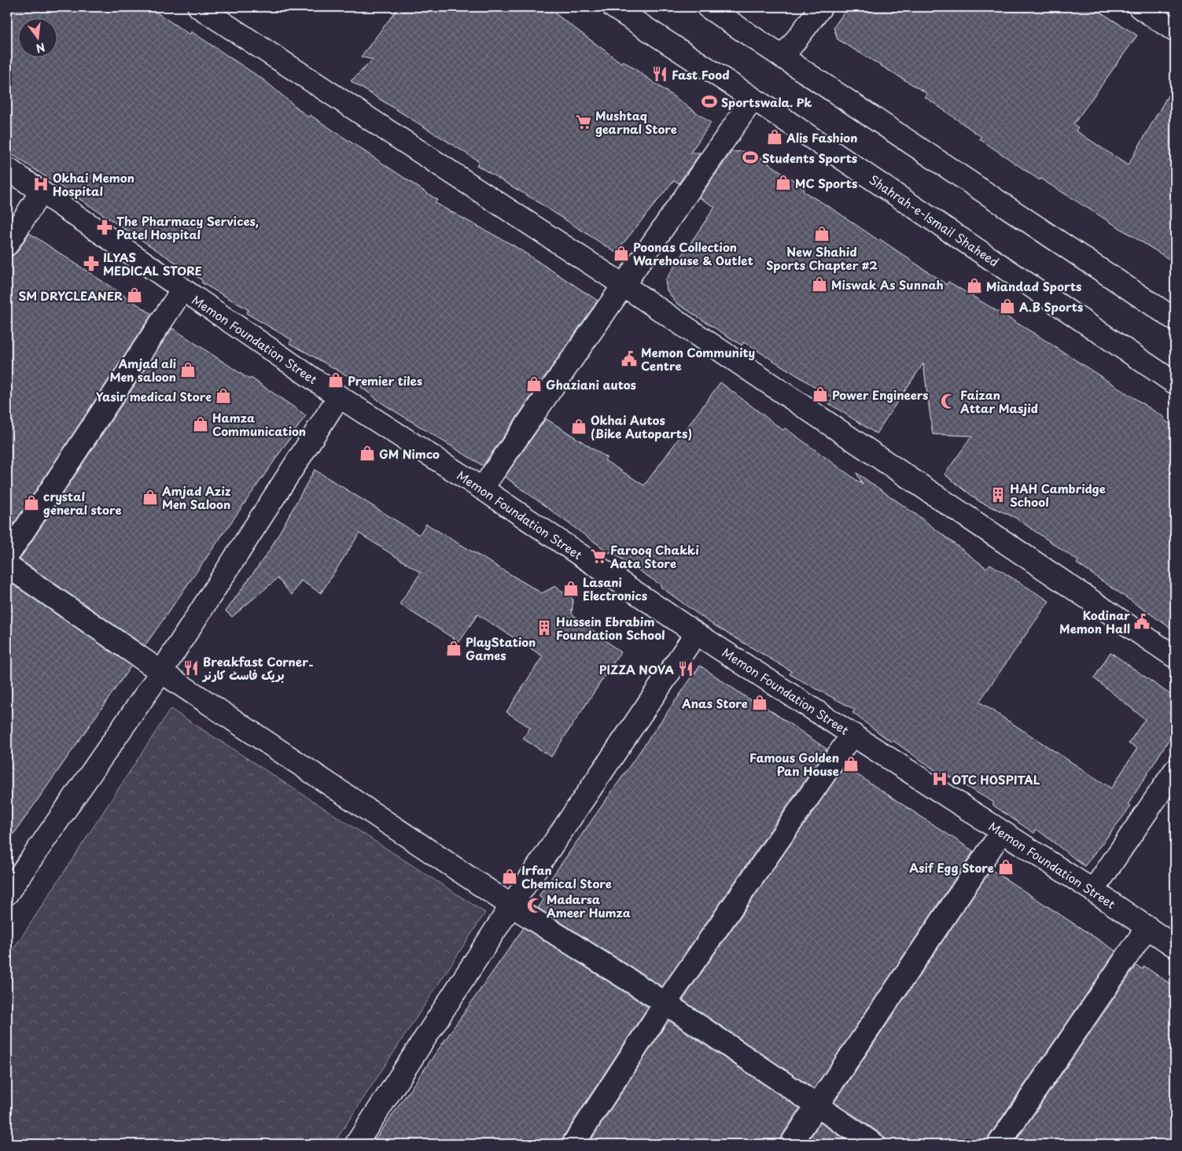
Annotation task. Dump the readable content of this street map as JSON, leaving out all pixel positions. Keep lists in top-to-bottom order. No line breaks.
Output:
{"streets":{"street":["Shahrah-e-Ismail Shaheed","Memon Foundation Street"]},"places":{"restaurant":["Fast Food","Breakfast Corner۔ بریک فاسٹ کارنر","PIZZA NOVA"],"sports":["Sportswala. Pk","Students Sports"],"supermarket":["Mushtaq gearnal Store","Farooq Chakki Aata Store"],"shop":["Alis Fashion","MC Sports","New Shahid Sports Chapter #2","Poonas Collection Warehouse & Outlet","Miswak As Sunnah","Miandad Sports","SM DRYCLEANER","A.B Sports","Amjad ali Men saloon","Premier tiles","Ghaziani autos","Power Engineers","Yasir medical Store","Hamza Communication","Okhai Autos (Bike Autoparts)","GM Nimco","Amjad Aziz Men Saloon","crystal general store","Lasani Electronics","PlayStation Games","Anas Store","Famous Golden Pan House","Asif Egg Store","Irfan Chemical Store"],"hospital":["Okhai Memon Hospital","OTC HOSPITAL"],"pharmacy":["The Pharmacy Services, Patel Hospital","ILYAS MEDICAL STORE"],"public building":["Memon Community Centre","Kodinar Memon Hall"],"mosque":["Faizan Attar Masjid","Madarsa Ameer Humza"],"building":["HAH Cambridge School","Hussein Ebrabim Foundation School"]},"north":"bottom"}
